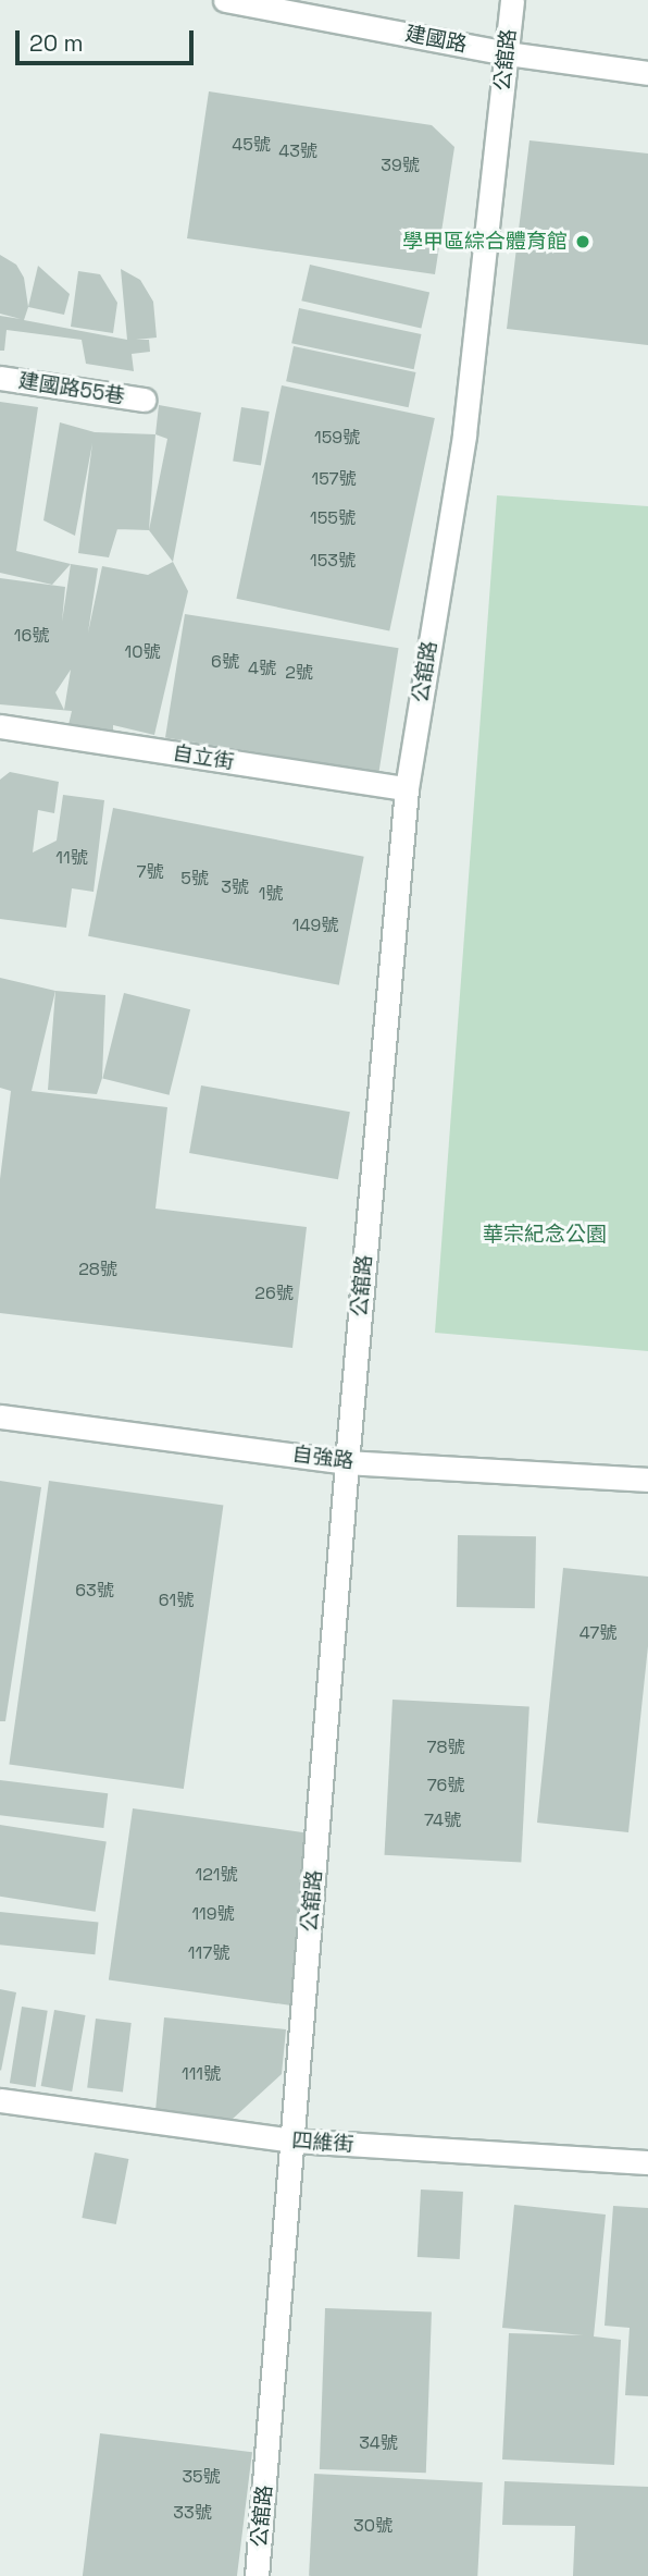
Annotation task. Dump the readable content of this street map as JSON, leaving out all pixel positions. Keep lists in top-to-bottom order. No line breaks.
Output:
{"streets":{"street":["建國路","公舘路","建國路55巷","自立街","自強路","四維街"]},"crossings":[["建國路","公舘路"],["公舘路","自立街"],["公舘路","自強路"],["公舘路","四維街"]],"parks":["華宗紀念公園"],"places":["學甲區綜合體育館"],"house_numbers":["45號","43號","39號","159號","157號","155號","153號","16號","10號","6號","4號","2號","11號","7號","5號","3號","1號","149號","28號","26號","63號","61號","47號","78號","76號","74號","121號","119號","117號","111號","34號","35號","33號","30號"],"scale_bar":"20 m"}
